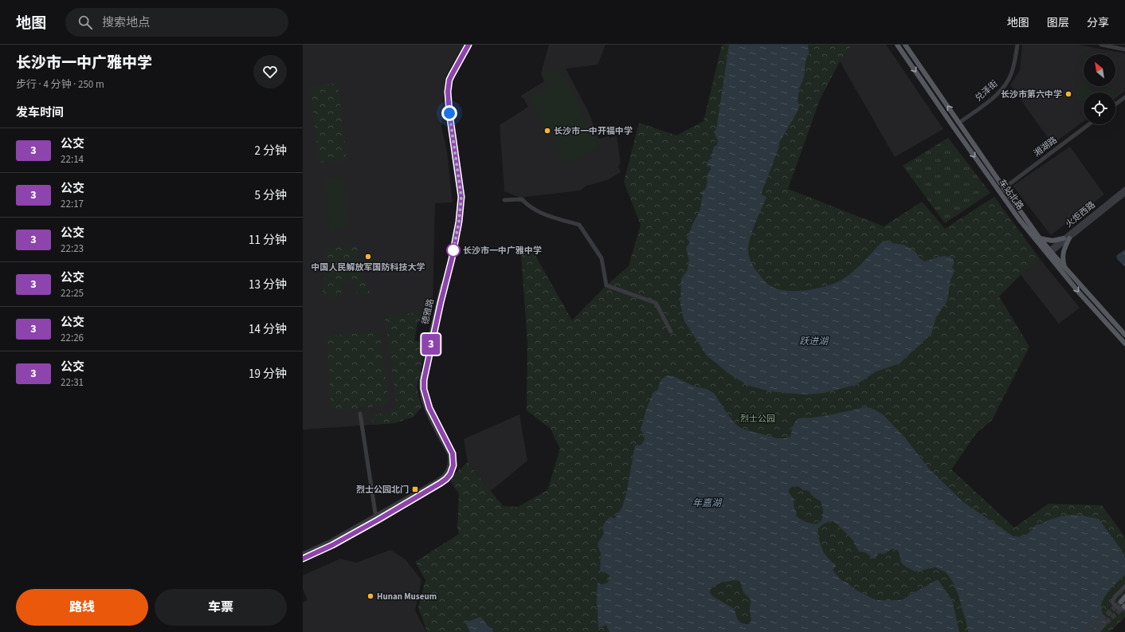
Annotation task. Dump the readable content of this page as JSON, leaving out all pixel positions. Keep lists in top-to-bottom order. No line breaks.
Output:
{"streets":{"main road":["车站北路"],"street":["兑泽街","湘湖路","火炬西路","德雅路"]},"crossings":[["兑泽街","车站北路"],["湘湖路","车站北路"],["车站北路","火炬西路"]],"water":["跃进湖","年嘉湖"],"parks":["烈士公园"],"places":{"other":["长沙市第六中学","长沙市一中开福中学","长沙市一中广雅中学","中国人民解放军国防科技大学","Hunan Museum"],"transit":["烈士公园北门"]},"lines":["bus line 3"],"north":"top left","page":{"header":"地图","search":"搜索地点","nav":["地图","图层","分享"],"heading":[["长沙市一中广雅中学","步行 · 4 分钟 · 250 m"],"发车时间"],"on_map":"3","list":[{"mark":"3","name":"公交","note":"22:14","value":"2 分钟"},{"mark":"3","name":"公交","note":"22:17","value":"5 分钟"},{"mark":"3","name":"公交","note":"22:23","value":"11 分钟"},{"mark":"3","name":"公交","note":"22:25","value":"13 分钟"},{"mark":"3","name":"公交","note":"22:26","value":"14 分钟"},{"mark":"3","name":"公交","note":"22:31","value":"19 分钟"}],"buttons":["路线","车票"]}}
